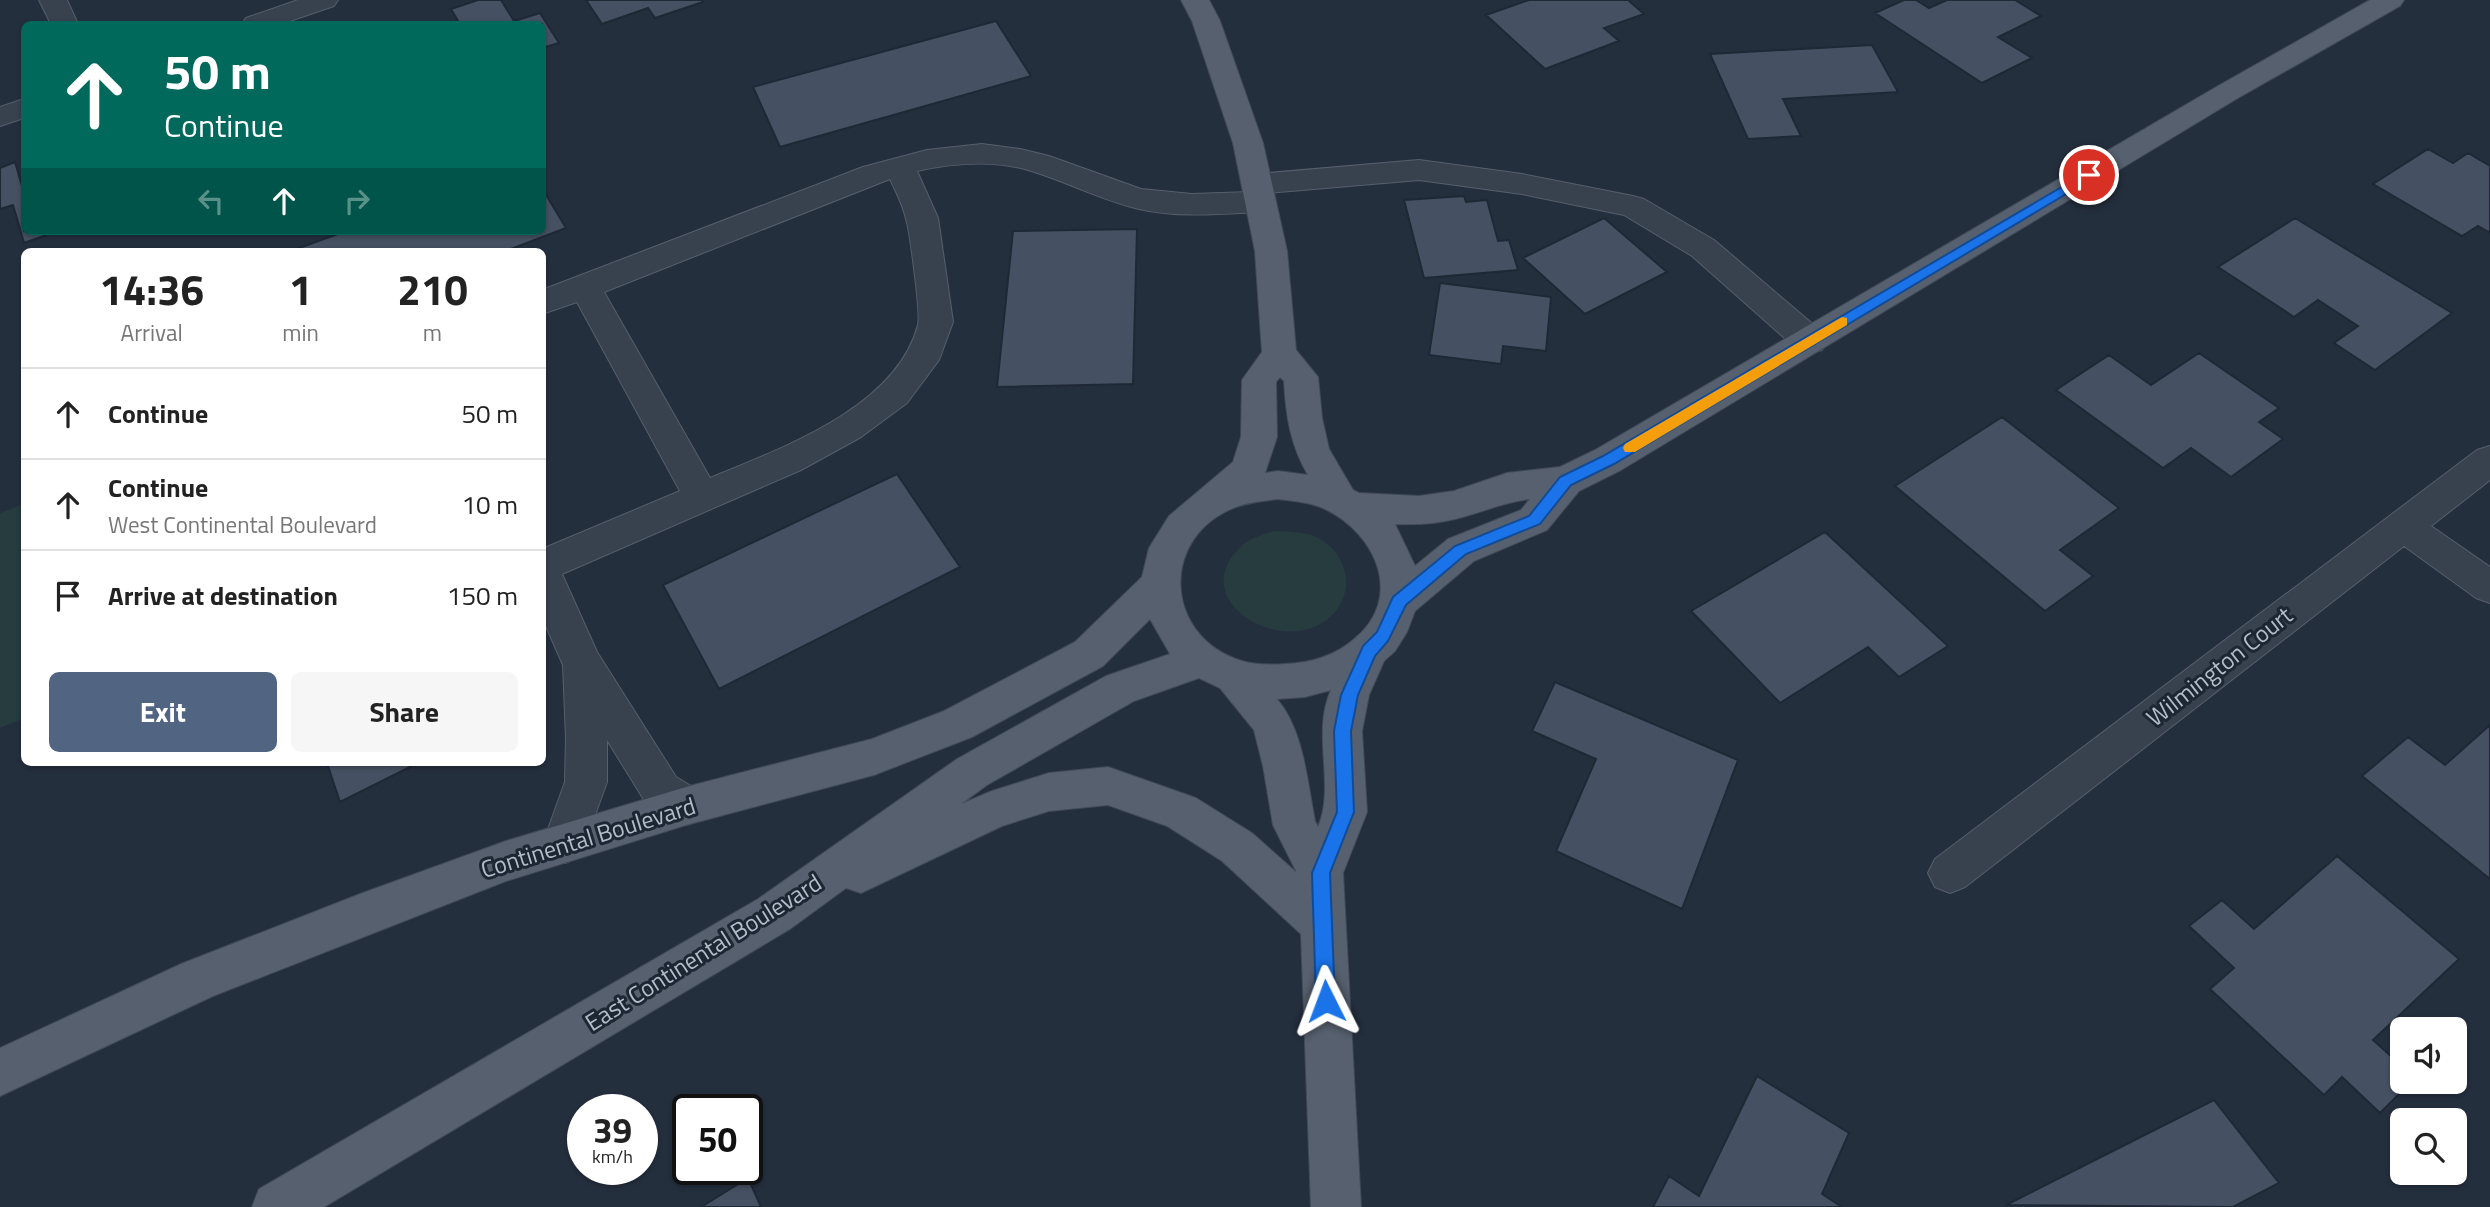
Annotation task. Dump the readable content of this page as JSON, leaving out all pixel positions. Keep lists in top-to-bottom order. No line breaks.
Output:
{"streets":{"main road":["Continental Boulevard","East Continental Boulevard"],"street":["Wilmington Court"]},"crossings":[["Continental Boulevard","East Continental Boulevard"]],"page":{"turn":["50 m","Continue"],"eta":["14:36","Arrival","1","min","210","m"],"list":[{"name":"Continue","value":"50 m"},{"name":"Continue","note":"West Continental Boulevard","value":"10 m"},{"name":"Arrive at destination","value":"150 m"}],"buttons":["Exit","Share"],"speed":"39 km/h","limit":"50"}}
